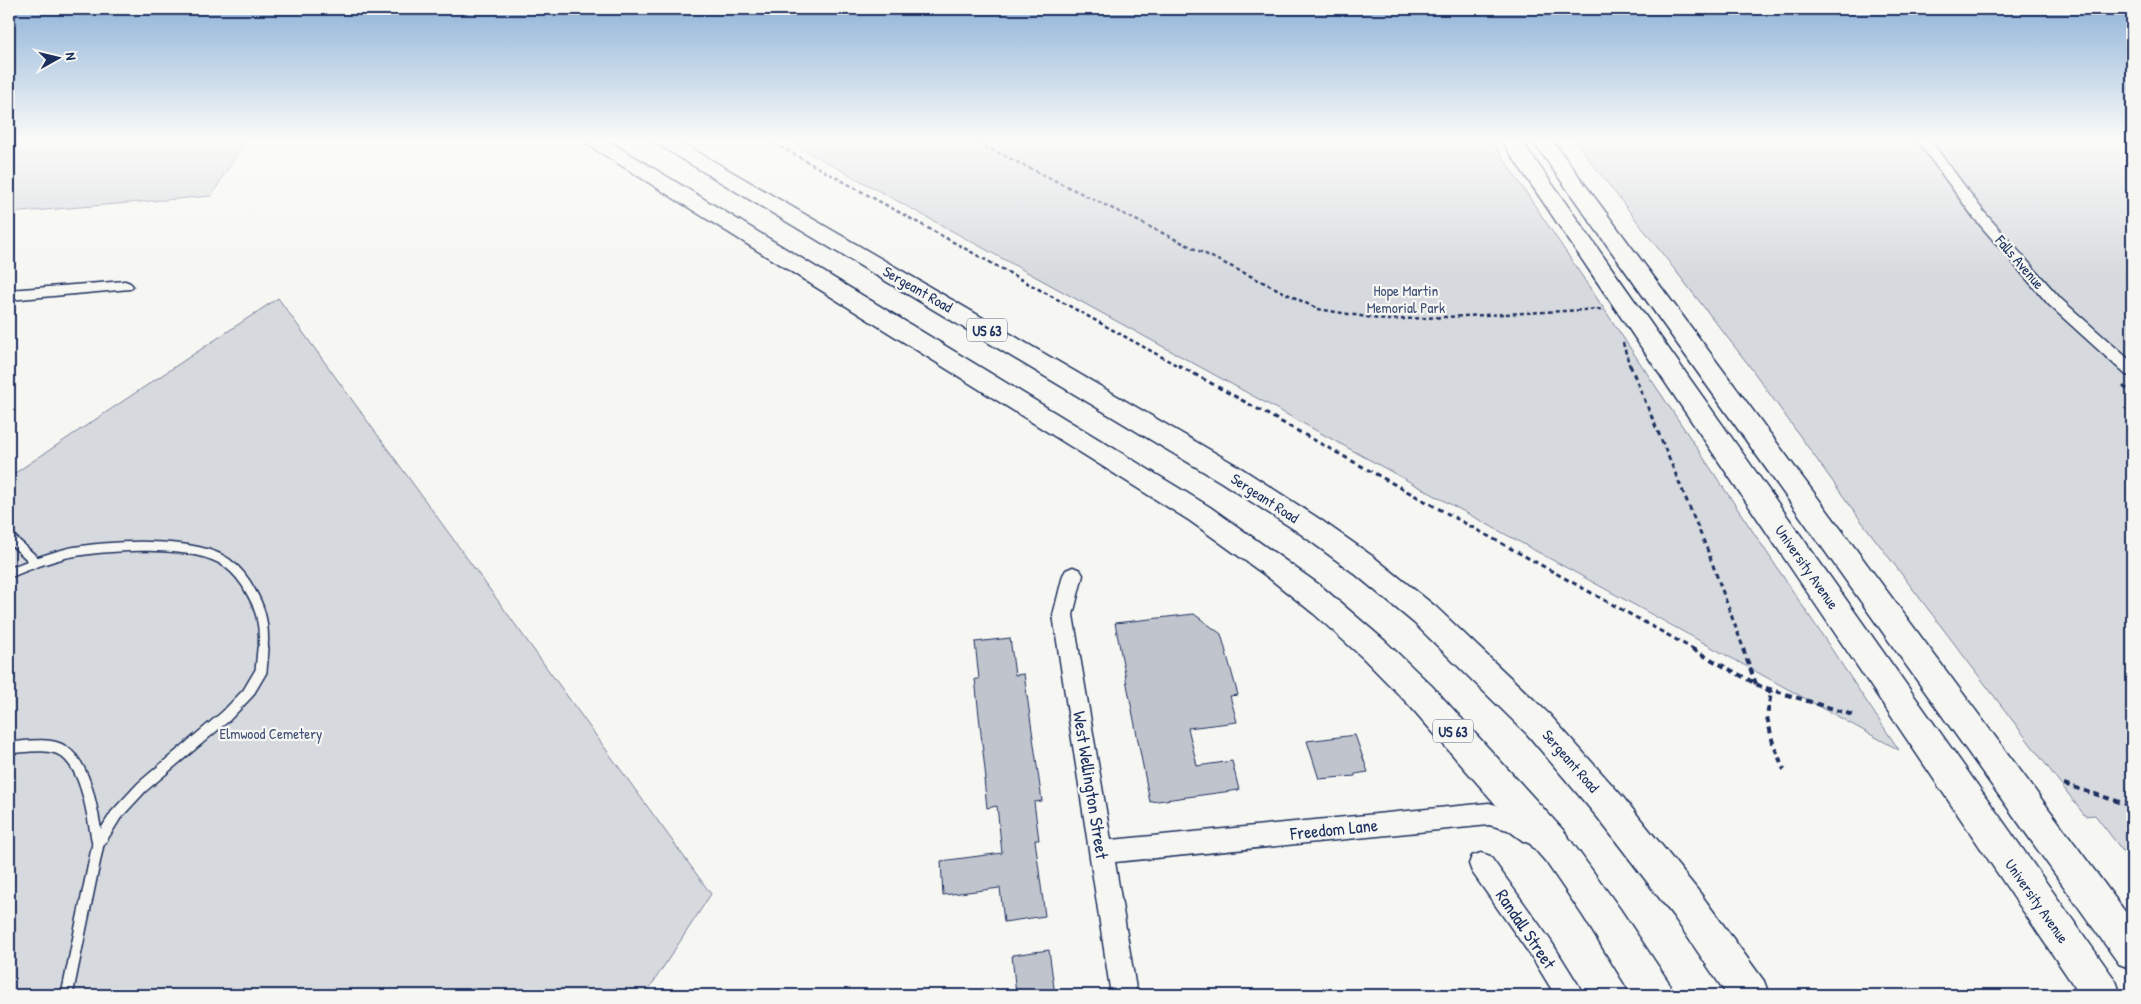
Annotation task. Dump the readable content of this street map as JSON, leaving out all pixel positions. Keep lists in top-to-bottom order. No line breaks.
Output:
{"streets":{"main road":["Sergeant Road","US 63","University Avenue"],"street":["Falls Avenue","West Wellington Street","Freedom Lane","Randall Street"]},"crossings":[["US 63","Freedom Lane"],["West Wellington Street","Freedom Lane"]],"parks":["Hope Martin Memorial Park","Elmwood Cemetery"],"north":"right"}
